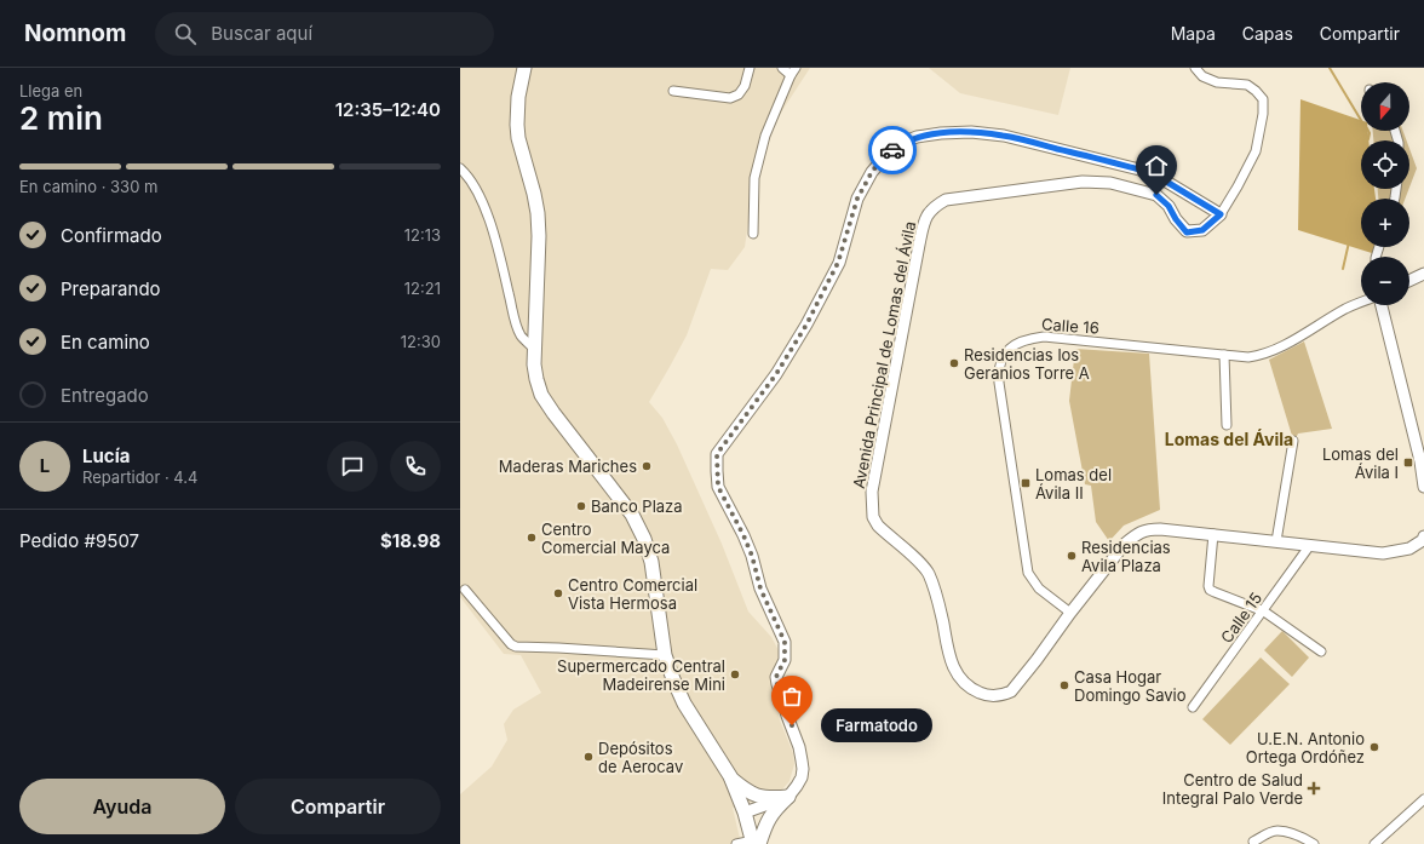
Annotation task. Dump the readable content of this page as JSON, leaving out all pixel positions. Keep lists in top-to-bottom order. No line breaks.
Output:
{"streets":{"street":["Calle 16","Avenida Principal de Lomas del Ávila","Calle 15"]},"crossings":[["Calle 16","Avenida Principal de Lomas del Ávila"],["Avenida Principal de Lomas del Ávila","Calle 15"]],"districts":["Lomas del Ávila"],"places":{"other":["Residencias los Geranios Torre A","Maderas Mariches","Banco Plaza","Centro Comercial Mayca","Residencias Avila Plaza","Centro Comercial Vista Hermosa","Supermercado Central Madeirense Mini","Casa Hogar Domingo Savio","Farmatodo","U.E.N. Antonio Ortega Ordóñez","Depósitos de Aerocav"],"transit":["Lomas del Ávila I","Lomas del Ávila II"],"health":["Centro de Salud Integral Palo Verde"]},"north":"bottom","page":{"header":"Nomnom","search":"Buscar aquí","nav":["Mapa","Capas","Compartir"],"heading":["2 min","Llega en","12:35–12:40"],"panel":["Lucía","Repartidor · 4.4","Pedido #9507","$18.98"],"map_buttons":["+","−"],"bar":"En camino · 330 m","list":[["Confirmado","12:13"],["Preparando","12:21"],["En camino","12:30"],"Entregado"],"round":"L","bubble":"Farmatodo","buttons":["Ayuda","Compartir"]}}
